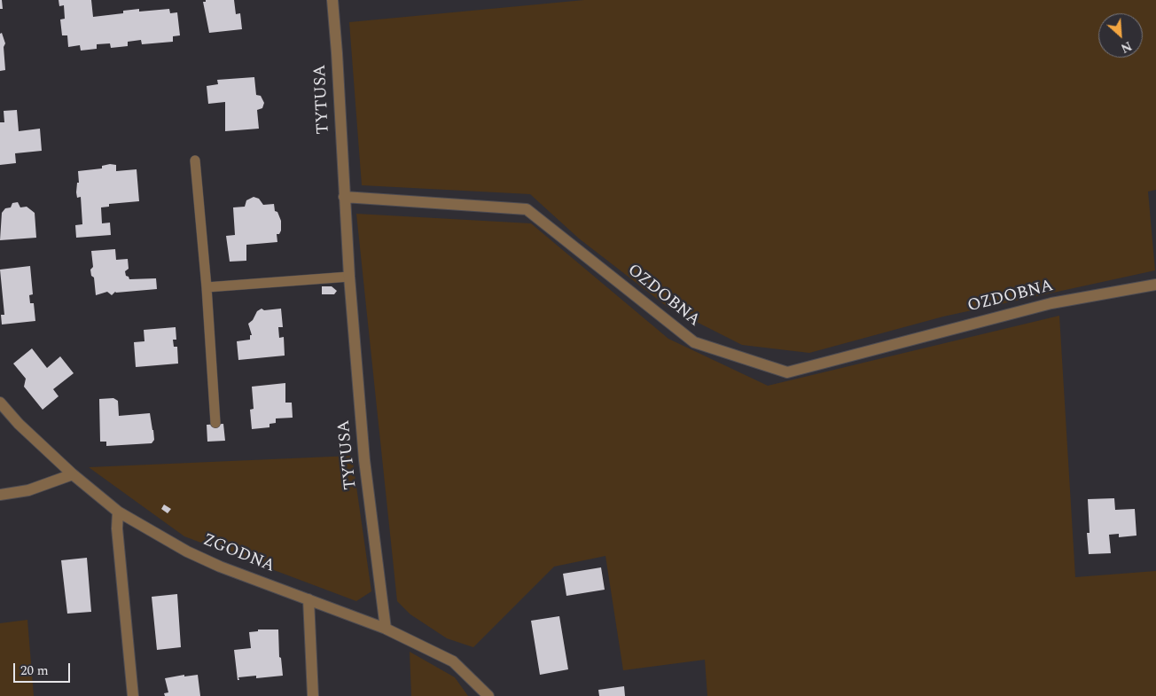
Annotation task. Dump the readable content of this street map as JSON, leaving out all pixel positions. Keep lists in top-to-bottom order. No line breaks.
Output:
{"streets":{"street":["TYTUSA","OZDOBNA","ZGODNA"]},"crossings":[["TYTUSA","OZDOBNA"],["TYTUSA","ZGODNA"]],"scale_bar":"20 m","north":"bottom right"}
